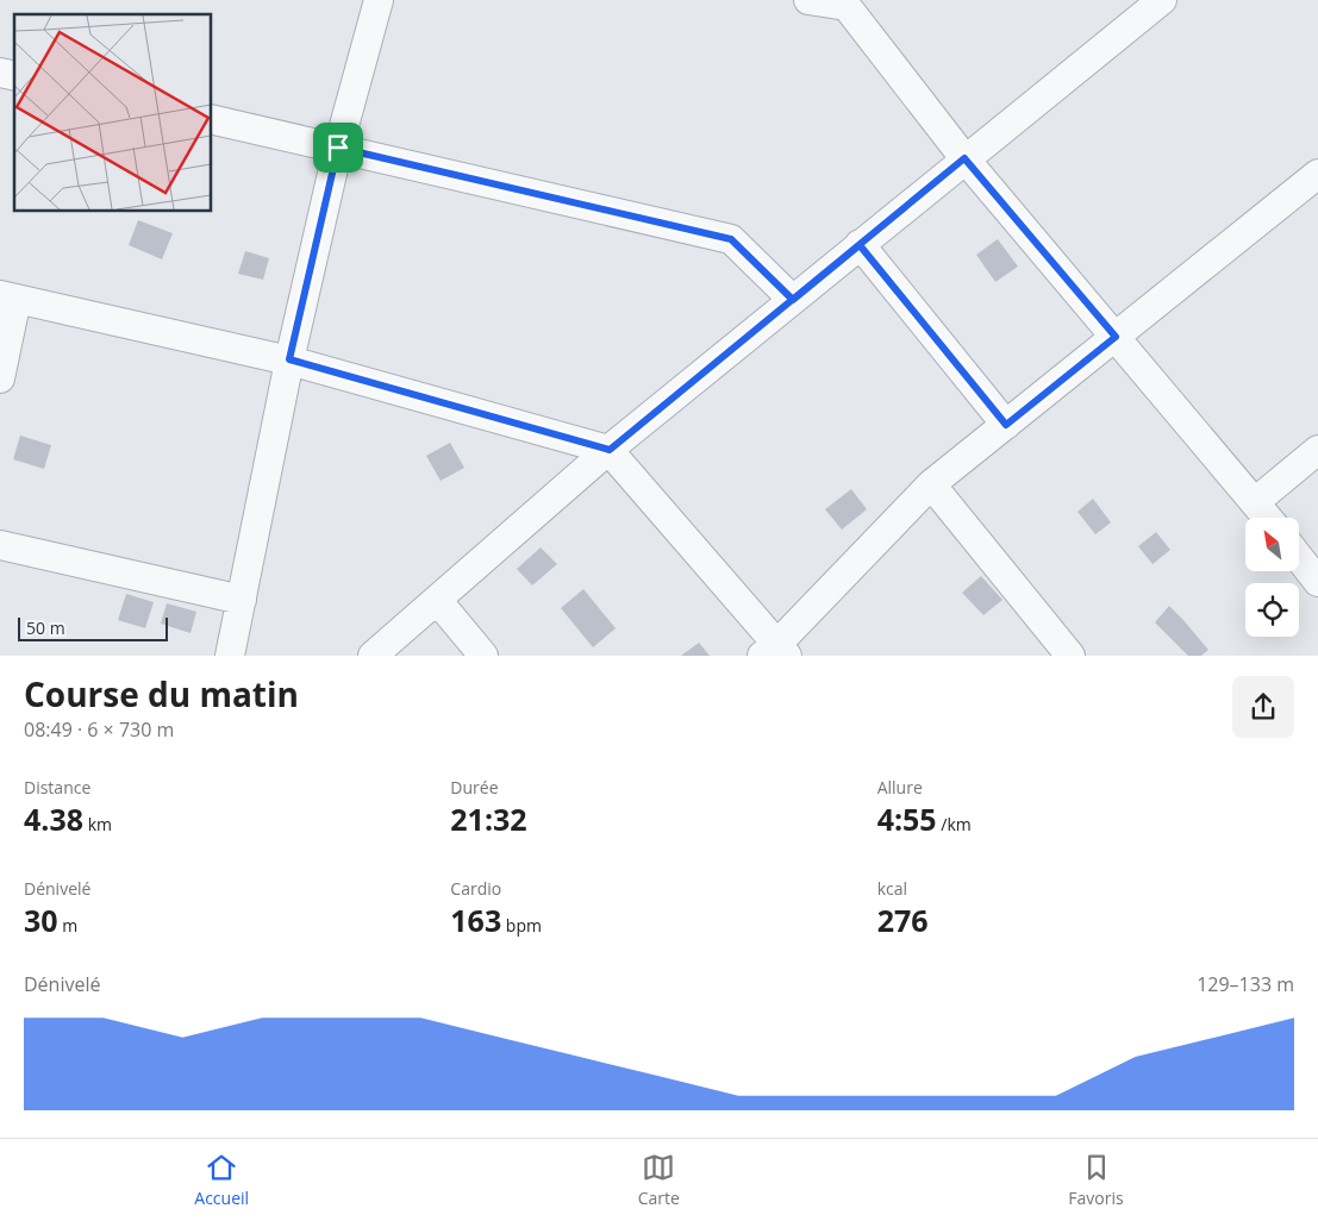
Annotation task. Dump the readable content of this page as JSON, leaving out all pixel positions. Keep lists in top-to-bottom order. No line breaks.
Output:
{"scale_bar":"50 m","north":"top left","page":{"scale":"50 m","heading":["Course du matin","08:49 · 6 × 730 m"],"stats":[["Distance","4.38 km"],["Durée","21:32"],["Allure","4:55 /km"],["Dénivelé","30 m"],["Cardio","163 bpm"],["kcal","276"]],"chart":["Dénivelé","129–133 m"],"tabs":["Accueil","Carte","Favoris"]}}
